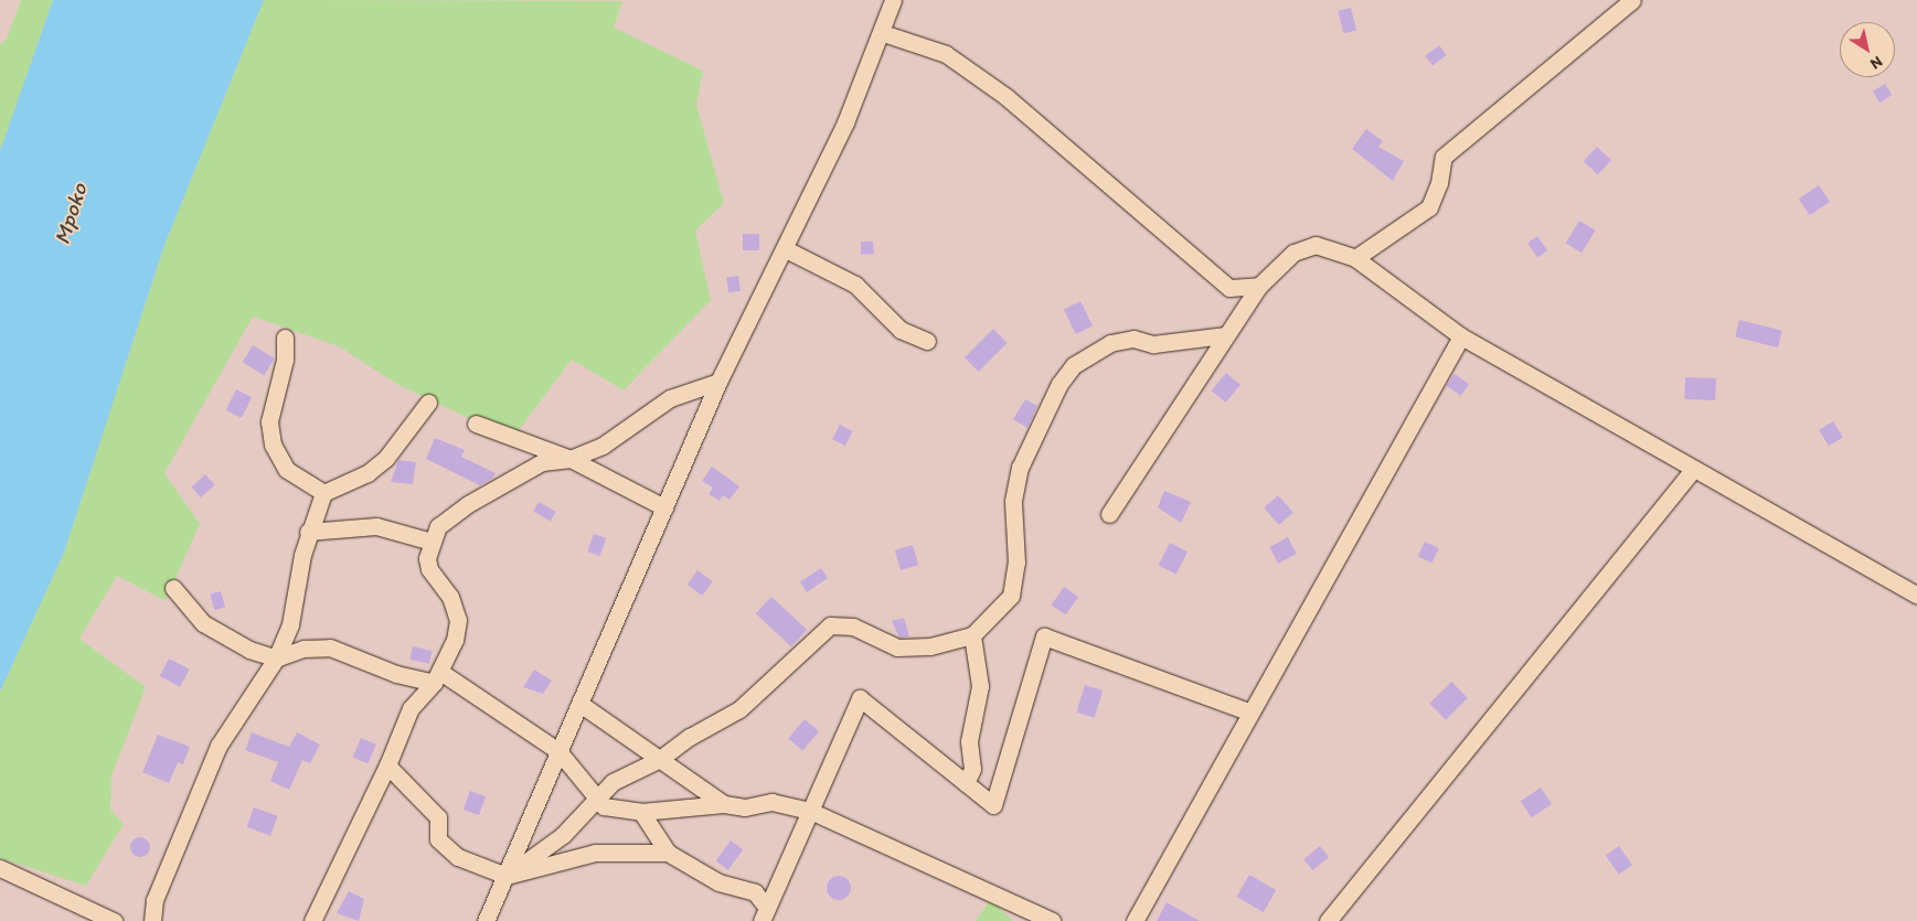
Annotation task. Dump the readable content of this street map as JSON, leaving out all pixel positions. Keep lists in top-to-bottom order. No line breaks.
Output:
{"water":["Mpoko"],"north":"bottom right"}
